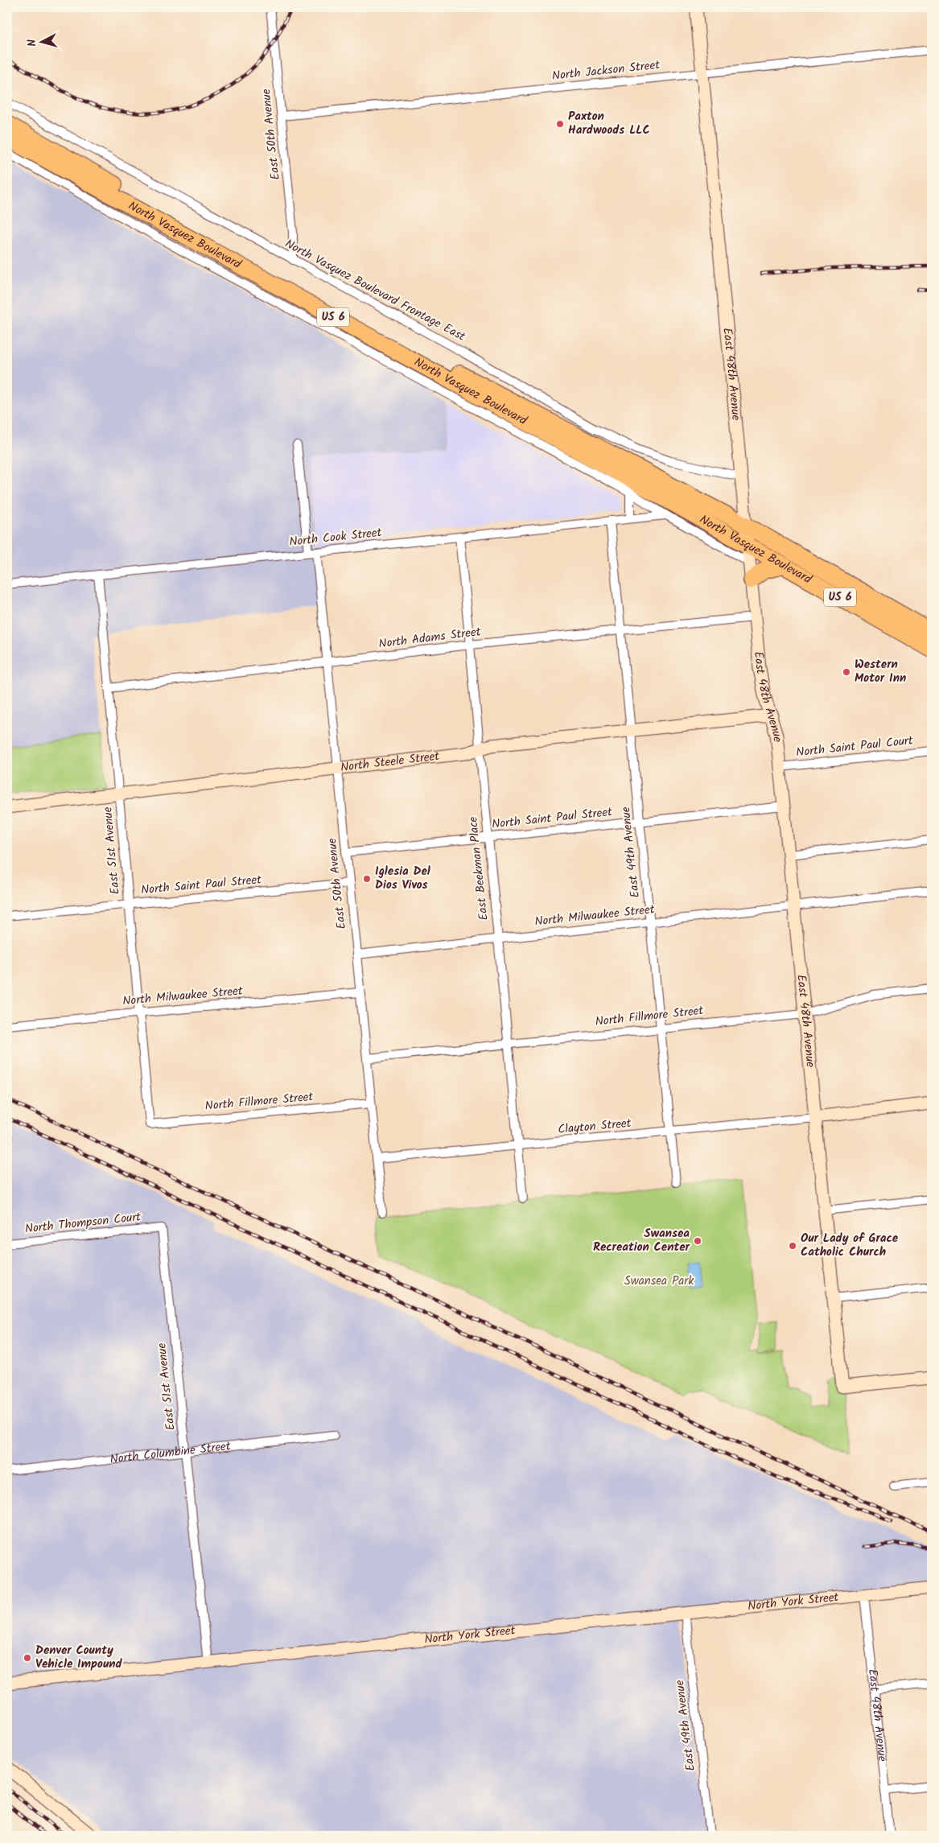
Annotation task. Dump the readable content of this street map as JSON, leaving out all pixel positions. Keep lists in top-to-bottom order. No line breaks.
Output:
{"streets":{"highway":["North Vasquez Boulevard","US 6"],"street":["North Jackson Street","East 50th Avenue","North Vasquez Boulevard Frontage East","East 48th Avenue","North Cook Street","North Adams Street","North Saint Paul Court","North Steele Street","North Saint Paul Street","East 51st Avenue","East 49th Avenue","East Beekman Place","North Milwaukee Street","North Fillmore Street","Clayton Street","North Thompson Court","North Columbine Street","North York Street"]},"crossings":[["North Jackson Street","East 50th Avenue"],["North Jackson Street","East 48th Avenue"],["East 50th Avenue","North Vasquez Boulevard Frontage East"],["East 50th Avenue","North Cook Street"],["East 50th Avenue","North Adams Street"],["East 50th Avenue","North Steele Street"],["East 50th Avenue","North Saint Paul Street"],["East 50th Avenue","North Milwaukee Street"],["East 50th Avenue","North Fillmore Street"],["East 50th Avenue","Clayton Street"],["North Vasquez Boulevard","East 48th Avenue"],["North Vasquez Boulevard Frontage East","East 48th Avenue"],["East 48th Avenue","North Adams Street"],["East 48th Avenue","North Saint Paul Court"],["East 48th Avenue","North Steele Street"],["East 48th Avenue","North Saint Paul Street"],["East 48th Avenue","North Milwaukee Street"],["East 48th Avenue","North Fillmore Street"],["East 48th Avenue","Clayton Street"],["East 48th Avenue","North York Street"],["North Cook Street","East 51st Avenue"],["North Cook Street","East 49th Avenue"],["North Cook Street","East Beekman Place"],["North Adams Street","East 51st Avenue"],["North Adams Street","East 49th Avenue"],["North Adams Street","East Beekman Place"],["North Steele Street","East 51st Avenue"],["North Steele Street","East 49th Avenue"],["North Steele Street","East Beekman Place"],["North Saint Paul Street","East 51st Avenue"],["North Saint Paul Street","East 49th Avenue"],["North Saint Paul Street","East Beekman Place"],["East 51st Avenue","North Milwaukee Street"],["East 51st Avenue","North Fillmore Street"],["East 51st Avenue","North Thompson Court"],["East 51st Avenue","North Columbine Street"],["East 51st Avenue","North York Street"],["East 49th Avenue","North Milwaukee Street"],["East 49th Avenue","North Fillmore Street"],["East 49th Avenue","Clayton Street"],["East 49th Avenue","North York Street"],["East Beekman Place","North Milwaukee Street"],["East Beekman Place","North Fillmore Street"],["East Beekman Place","Clayton Street"]],"parks":["Swansea Park"],"places":["Paxton Hardwoods LLC","Western Motor Inn","Iglesia Del Dios Vivos","Swansea Recreation Center","Our Lady of Grace Catholic Church","Denver County Vehicle Impound"],"north":"left"}
